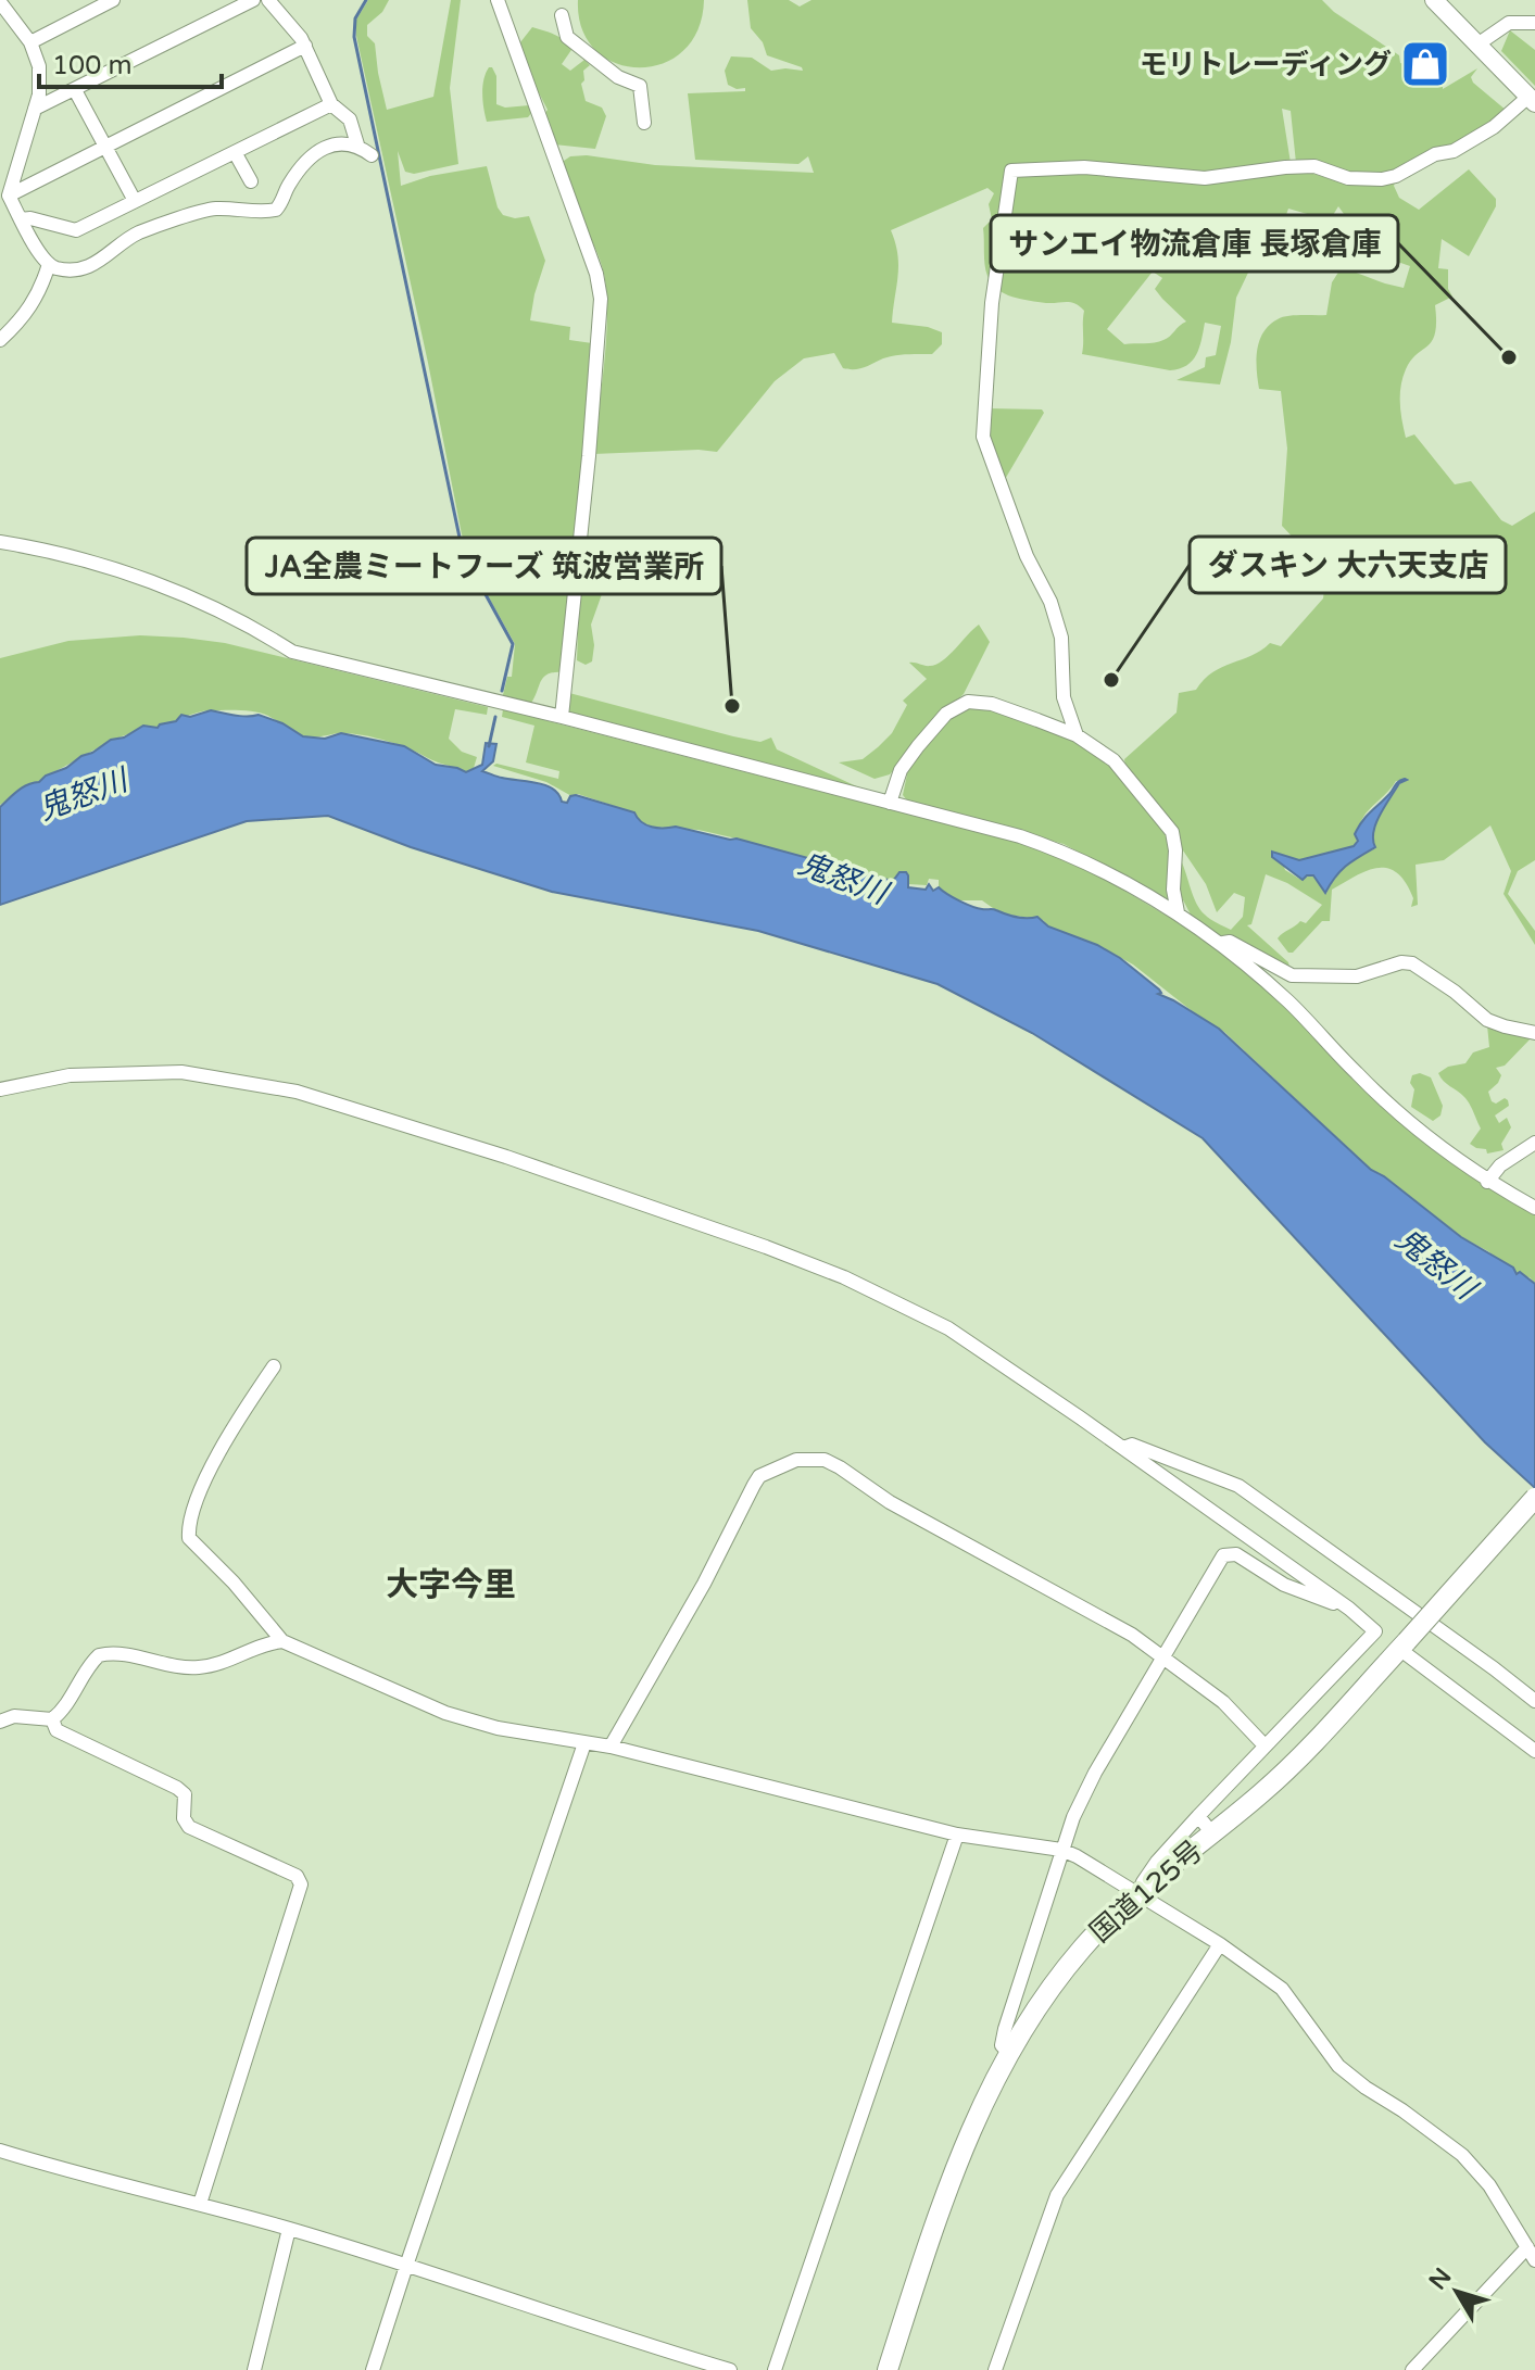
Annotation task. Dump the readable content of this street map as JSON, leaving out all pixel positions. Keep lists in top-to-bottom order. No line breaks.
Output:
{"streets":{"highway":["国道125号"]},"districts":["大字今里"],"water":["鬼怒川"],"places":{"shop":["モリトレーディング"],"other":["サンエイ物流倉庫 長塚倉庫","ダスキン 大六天支店","JA全農ミートフーズ 筑波営業所"]},"scale_bar":"100 m","north":"top left"}
